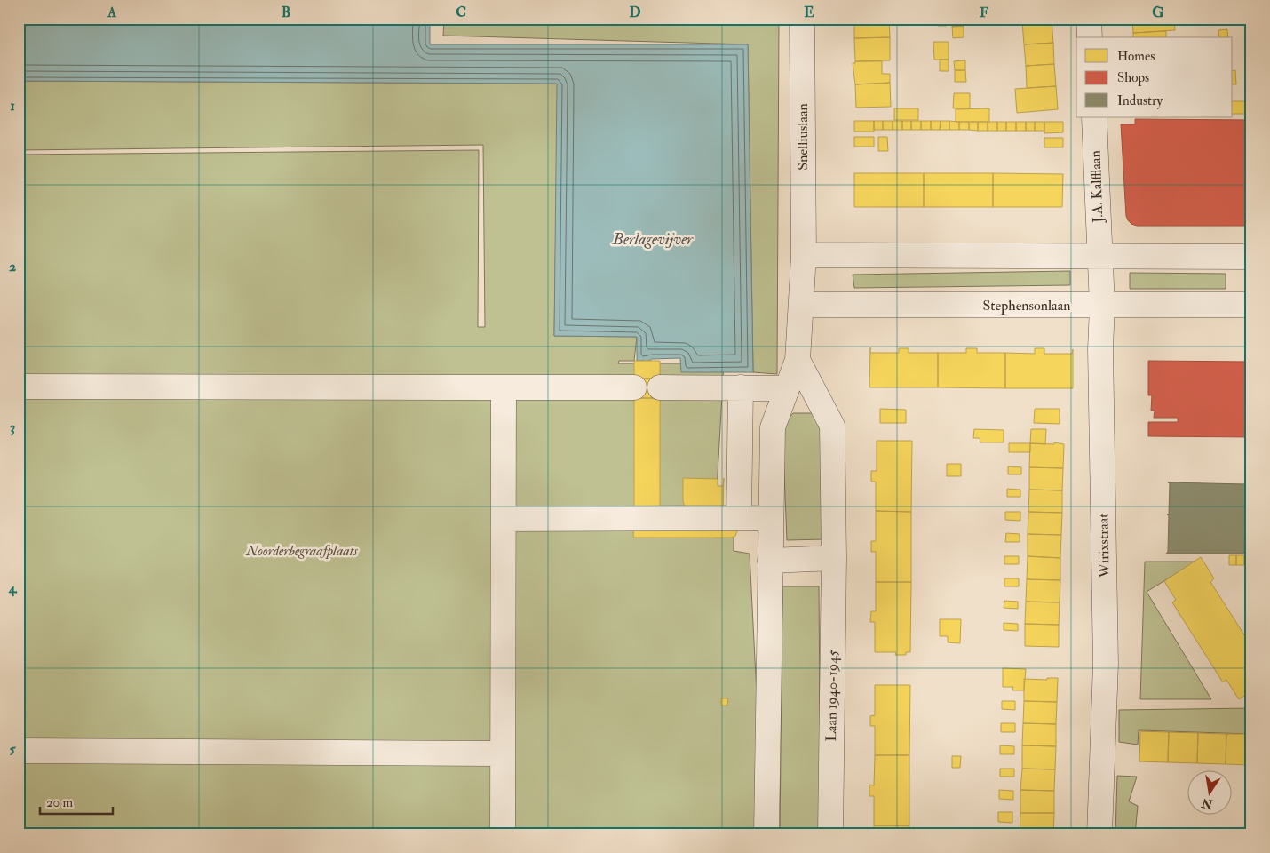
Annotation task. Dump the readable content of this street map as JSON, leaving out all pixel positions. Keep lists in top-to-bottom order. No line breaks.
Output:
{"streets":{"street":["Snelliuslaan","J.A. Kalfflaan","Stephensonlaan","Wirixstraat","Laan 1940-1945"]},"crossings":[["J.A. Kalfflaan","Wirixstraat"],["Stephensonlaan","Wirixstraat"]],"water":["Berlagevijver"],"parks":["Noorderbegraafplaats"],"legend":["Homes","Shops","Industry"],"scale_bar":"20 m","north":"bottom","grid":{"columns":["A","B","C","D","E","F","G"],"rows":["1","2","3","4","5"]}}
